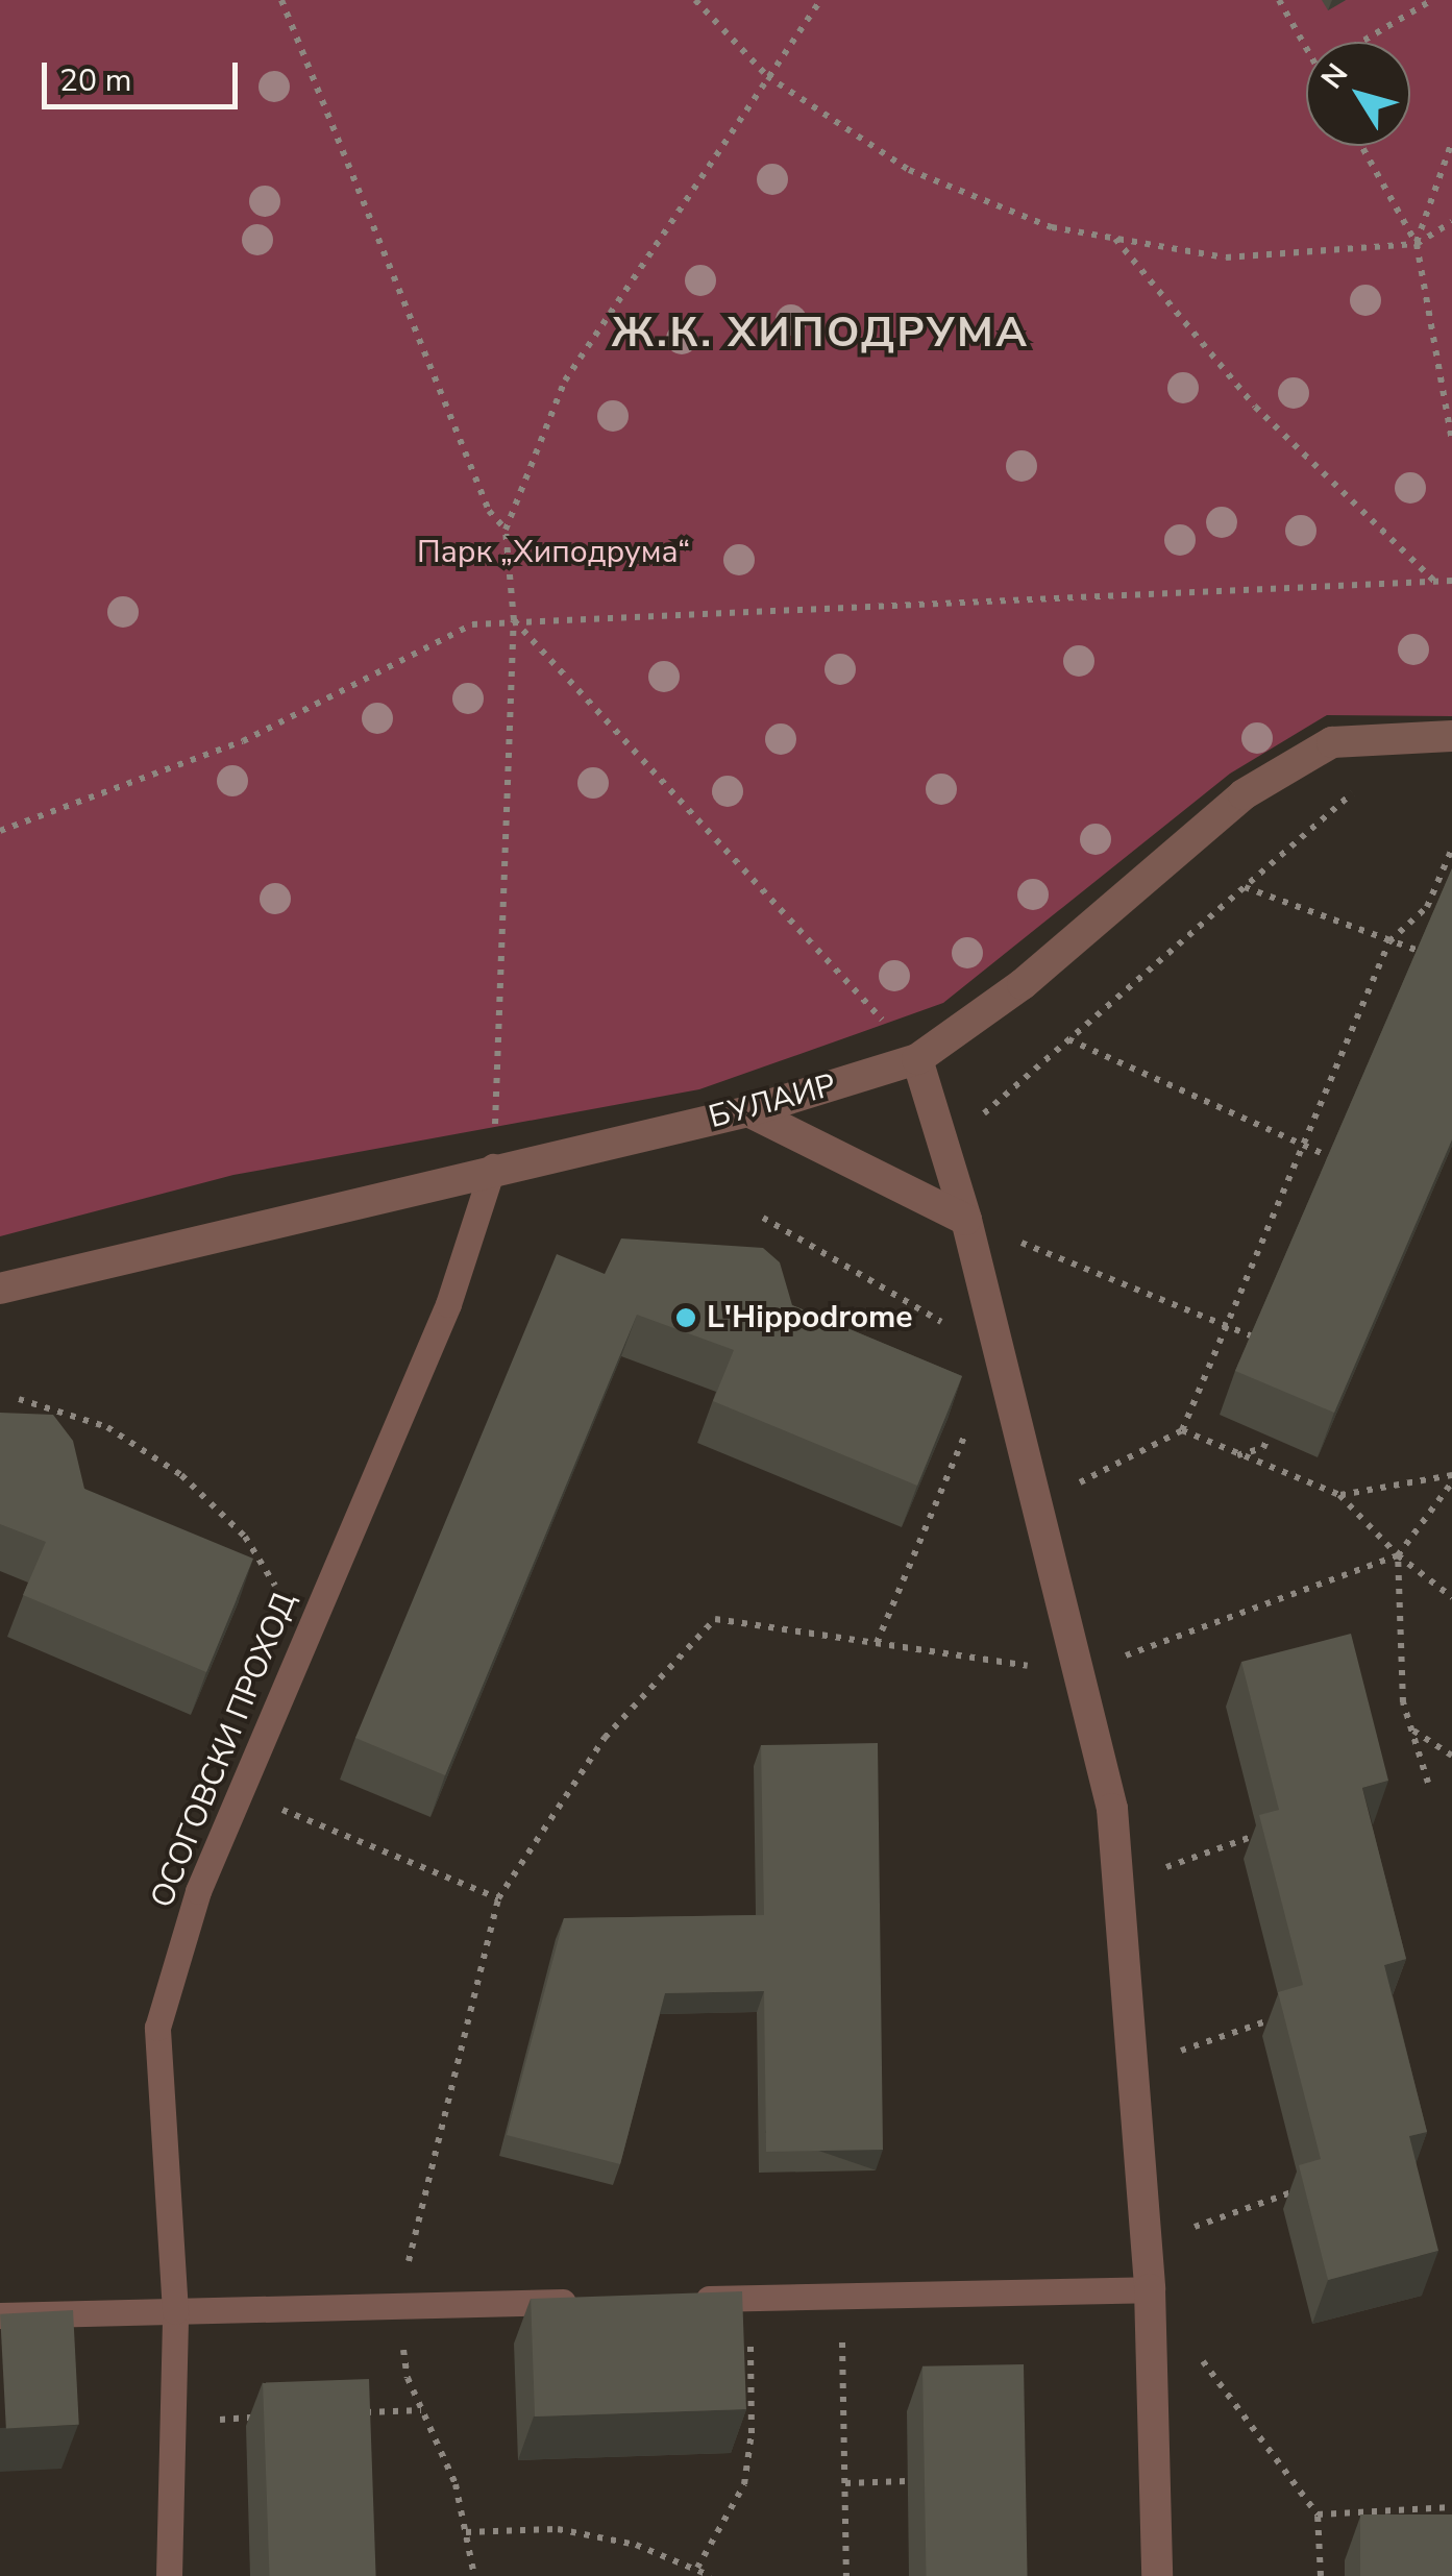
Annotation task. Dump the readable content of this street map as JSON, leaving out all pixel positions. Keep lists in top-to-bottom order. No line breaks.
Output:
{"streets":{"street":["БУЛАИР"],"lane":["ОСОГОВСКИ ПРОХОД"]},"crossings":[["БУЛАИР","ОСОГОВСКИ ПРОХОД"]],"districts":["Ж.К. ХИПОДРУМА"],"parks":["Парк „Хиподрума“"],"places":["L'Hippodrome"],"scale_bar":"20 m","north":"top left"}
